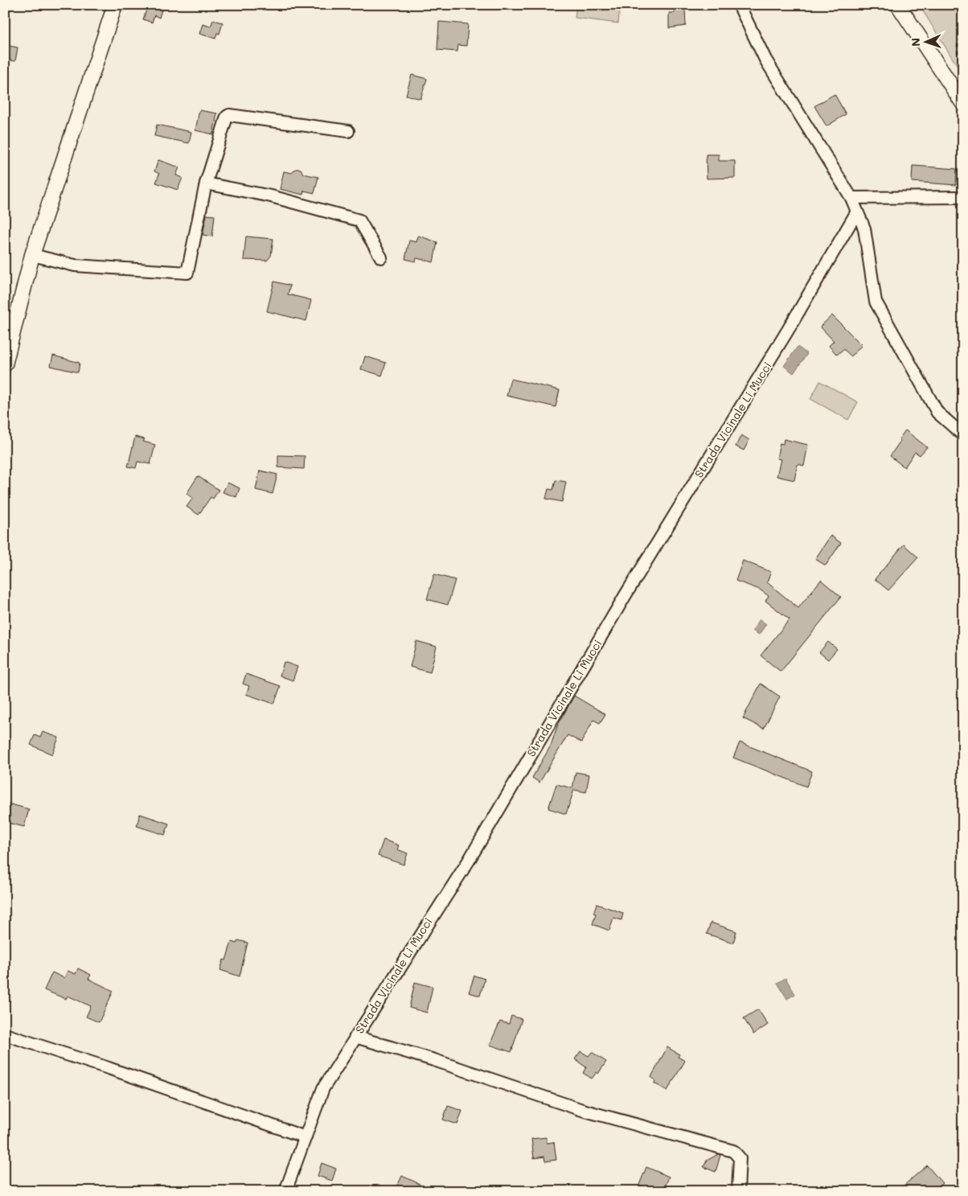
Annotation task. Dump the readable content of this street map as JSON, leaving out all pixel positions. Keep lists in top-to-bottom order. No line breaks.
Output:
{"streets":{"street":["Strada Vicinale Li Mucci"]},"north":"left"}
